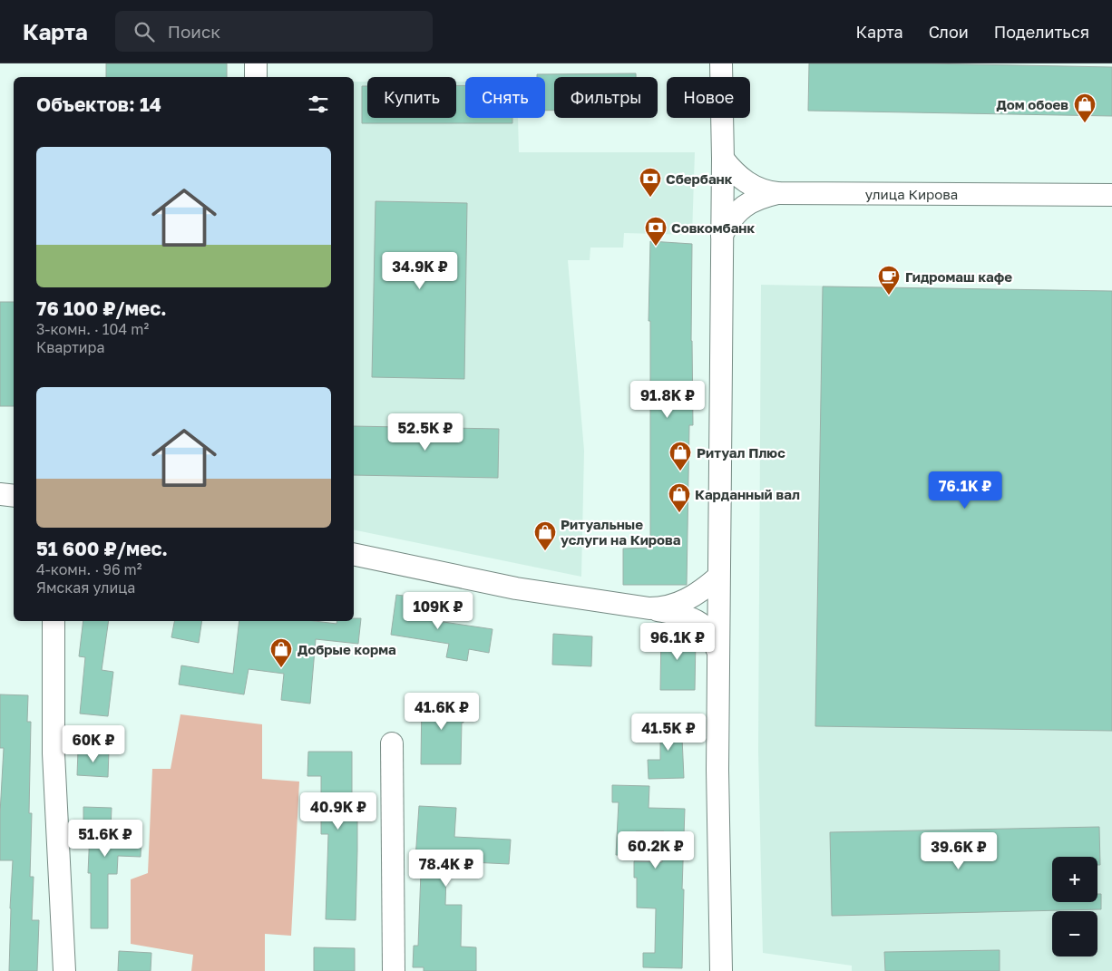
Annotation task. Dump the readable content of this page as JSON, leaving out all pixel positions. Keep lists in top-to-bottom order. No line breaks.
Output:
{"streets":{"street":["улица Кирова"]},"places":{"shop":["Дом обоев","Ритуал Плюс","Карданный вал","Ритуальные услуги на Кирова","Добрые корма"],"bank":["Сбербанк","Совкомбанк"],"cafe":["Гидромаш кафе"]},"page":{"header":"Карта","search":"Поиск","nav":["Карта","Слои","Поделиться"],"chip":["Купить","Снять","Фильтры","Новое"],"heading":"Объектов: 14","list":[{"name":"76 100 ₽/мес.","note":"3-комн. · 104 m² · Квартира"},{"name":"51 600 ₽/мес.","note":"4-комн. · 96 m² · Ямская улица"}],"price":["34.9K ₽","91.8K ₽","52.5K ₽","76.1K ₽","109K ₽","96.1K ₽","41.6K ₽","41.5K ₽","60K ₽","40.9K ₽","51.6K ₽","60.2K ₽","39.6K ₽","78.4K ₽"],"map_buttons":["+","−"]}}
